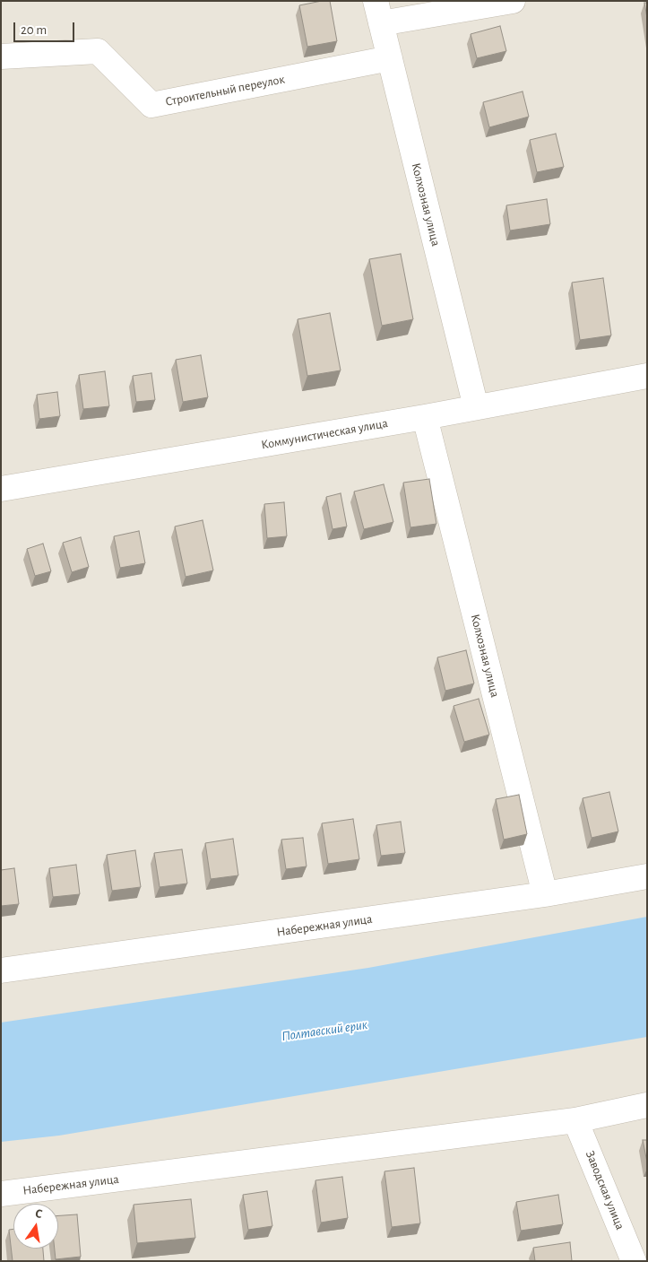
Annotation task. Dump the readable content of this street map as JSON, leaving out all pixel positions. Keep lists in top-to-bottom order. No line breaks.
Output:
{"streets":{"street":["Строительный переулок","Колхозная улица","Коммунистическая улица","Набережная улица","Заводская улица"]},"crossings":[["Строительный переулок","Колхозная улица"],["Колхозная улица","Коммунистическая улица"],["Колхозная улица","Набережная улица"],["Набережная улица","Заводская улица"]],"water":["Полтавский ерик"],"scale_bar":"20 m","north":"top"}
